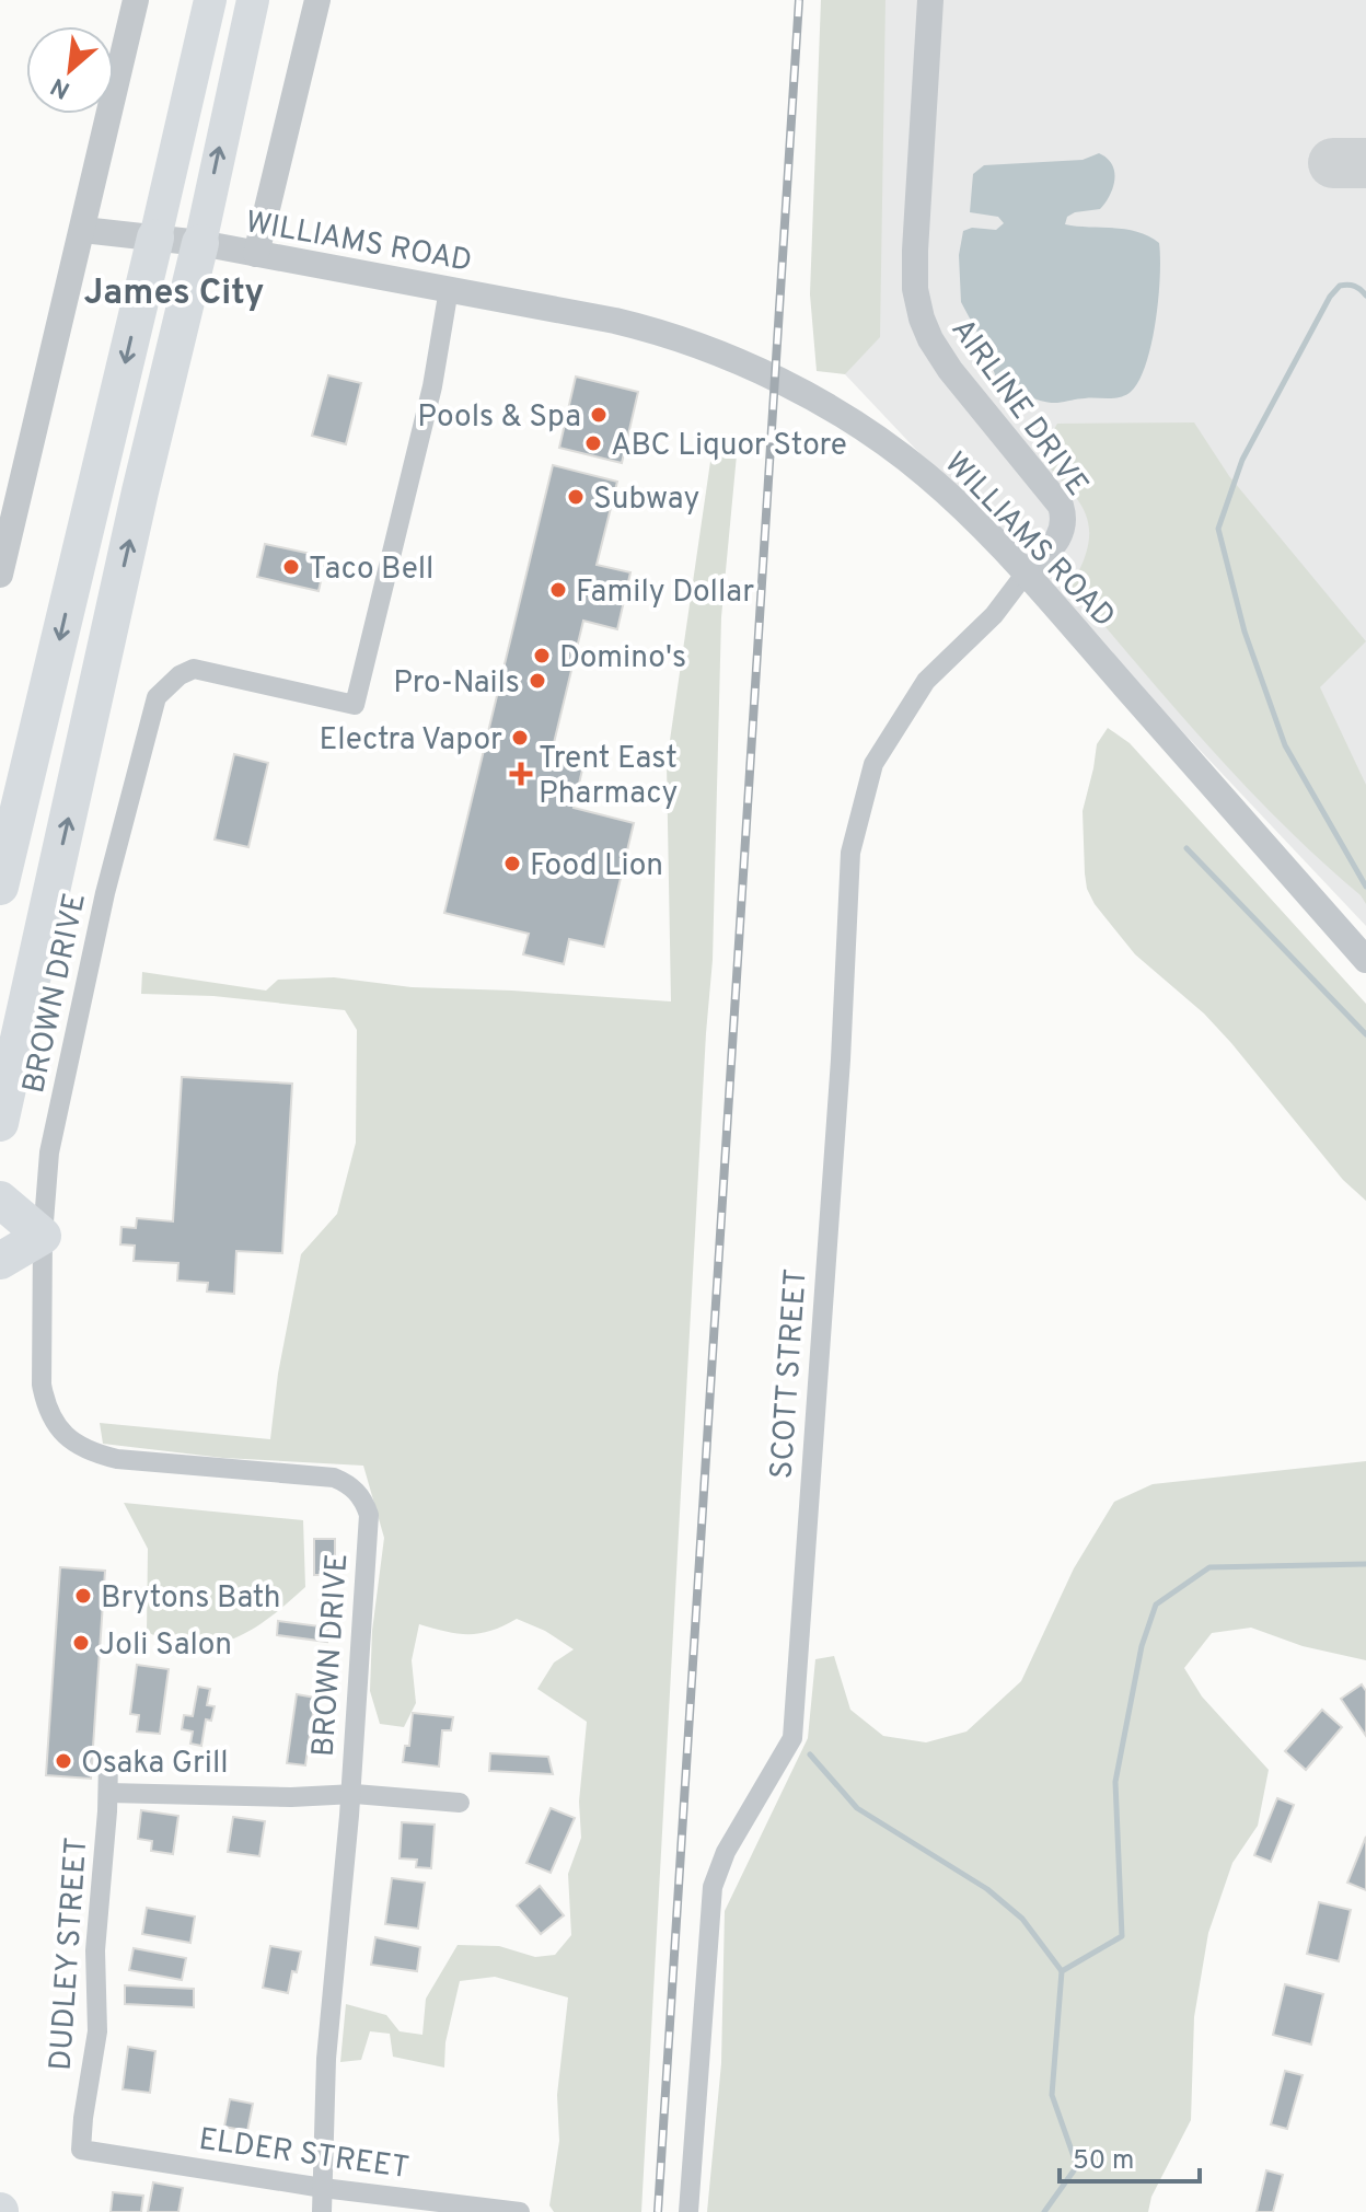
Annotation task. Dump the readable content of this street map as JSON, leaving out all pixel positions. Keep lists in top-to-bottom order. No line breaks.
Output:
{"streets":{"street":["WILLIAMS ROAD","AIRLINE DRIVE","BROWN DRIVE","SCOTT STREET","DUDLEY STREET","ELDER STREET"]},"crossings":[["WILLIAMS ROAD","AIRLINE DRIVE"],["WILLIAMS ROAD","BROWN DRIVE"],["WILLIAMS ROAD","SCOTT STREET"],["AIRLINE DRIVE","SCOTT STREET"],["BROWN DRIVE","ELDER STREET"],["DUDLEY STREET","ELDER STREET"]],"districts":["James City"],"places":{"other":["Pools & Spa","ABC Liquor Store","Subway","Taco Bell","Family Dollar","Domino's","Pro-Nails","Electra Vapor","Food Lion","Brytons Bath","Joli Salon","Osaka Grill"],"health":["Trent East Pharmacy"]},"scale_bar":"50 m","north":"bottom left"}
